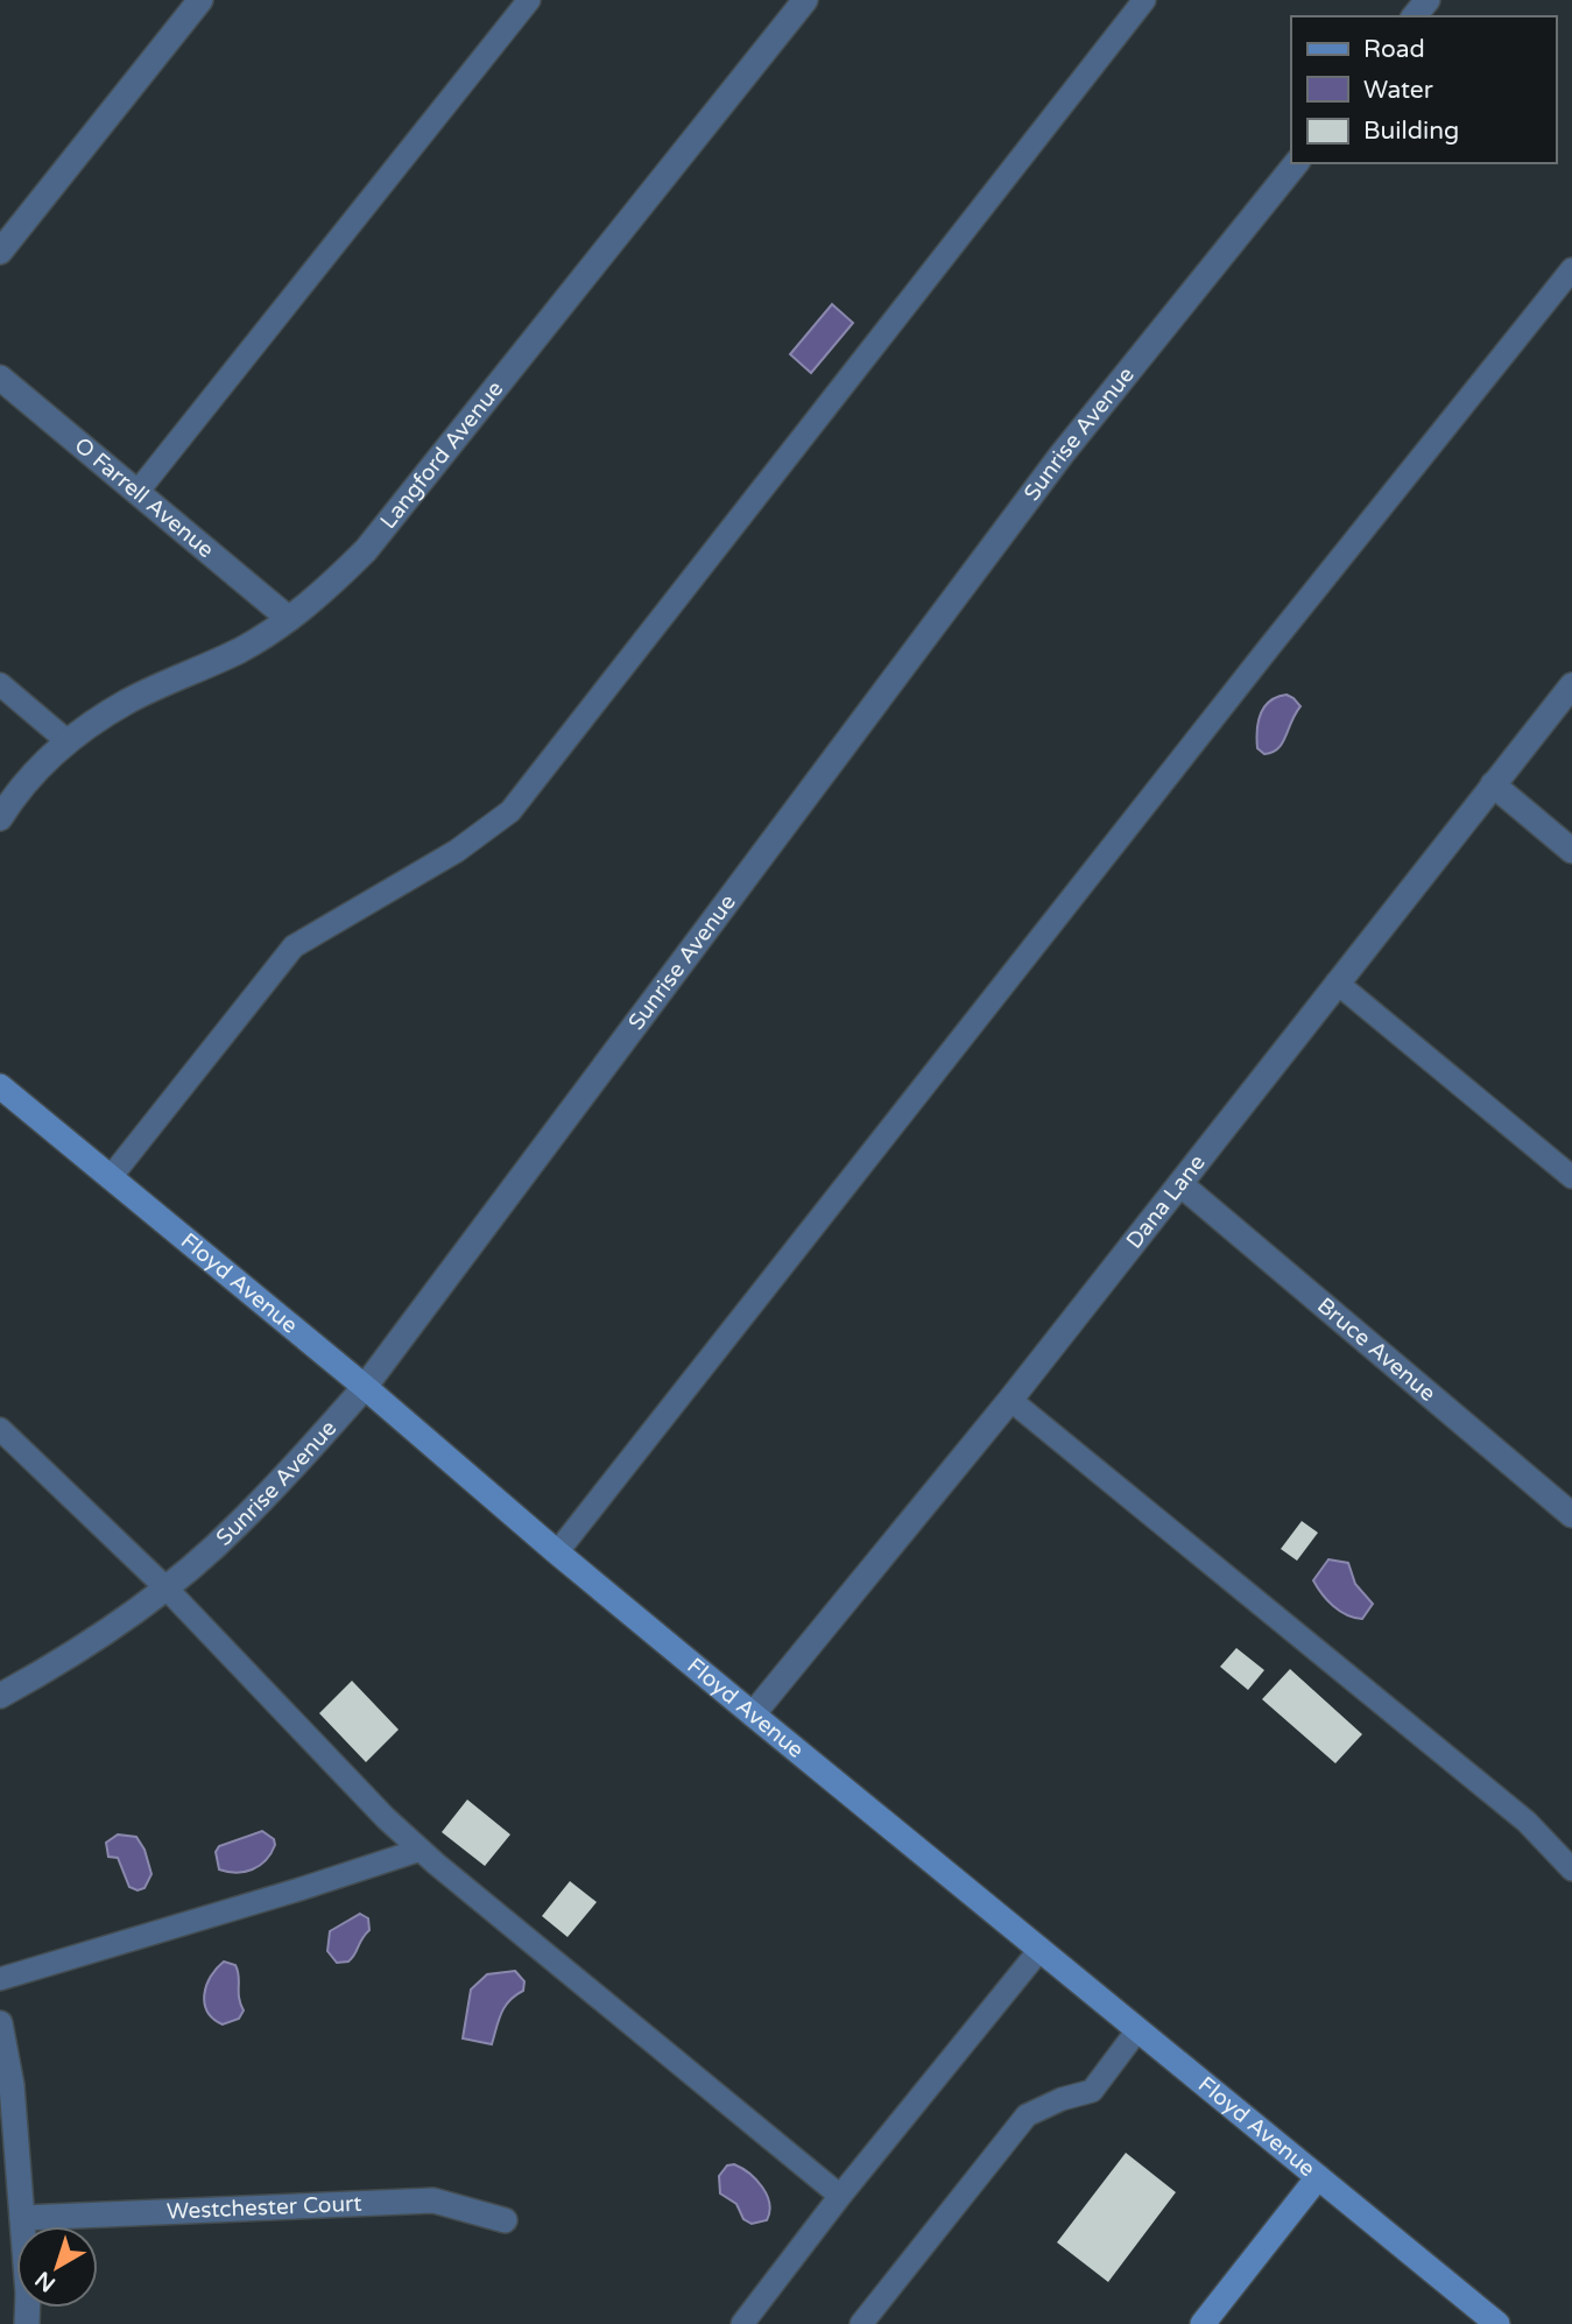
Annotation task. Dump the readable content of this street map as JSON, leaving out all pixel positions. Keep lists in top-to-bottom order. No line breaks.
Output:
{"streets":{"street":["Sunrise Avenue","Langford Avenue","O Farrell Avenue","Dana Lane","Floyd Avenue","Bruce Avenue","Westchester Court"]},"crossings":[["Sunrise Avenue","Floyd Avenue"],["Langford Avenue","O Farrell Avenue"],["Dana Lane","Floyd Avenue"],["Dana Lane","Bruce Avenue"]],"legend":["Road","Water","Building"],"north":"bottom left"}
